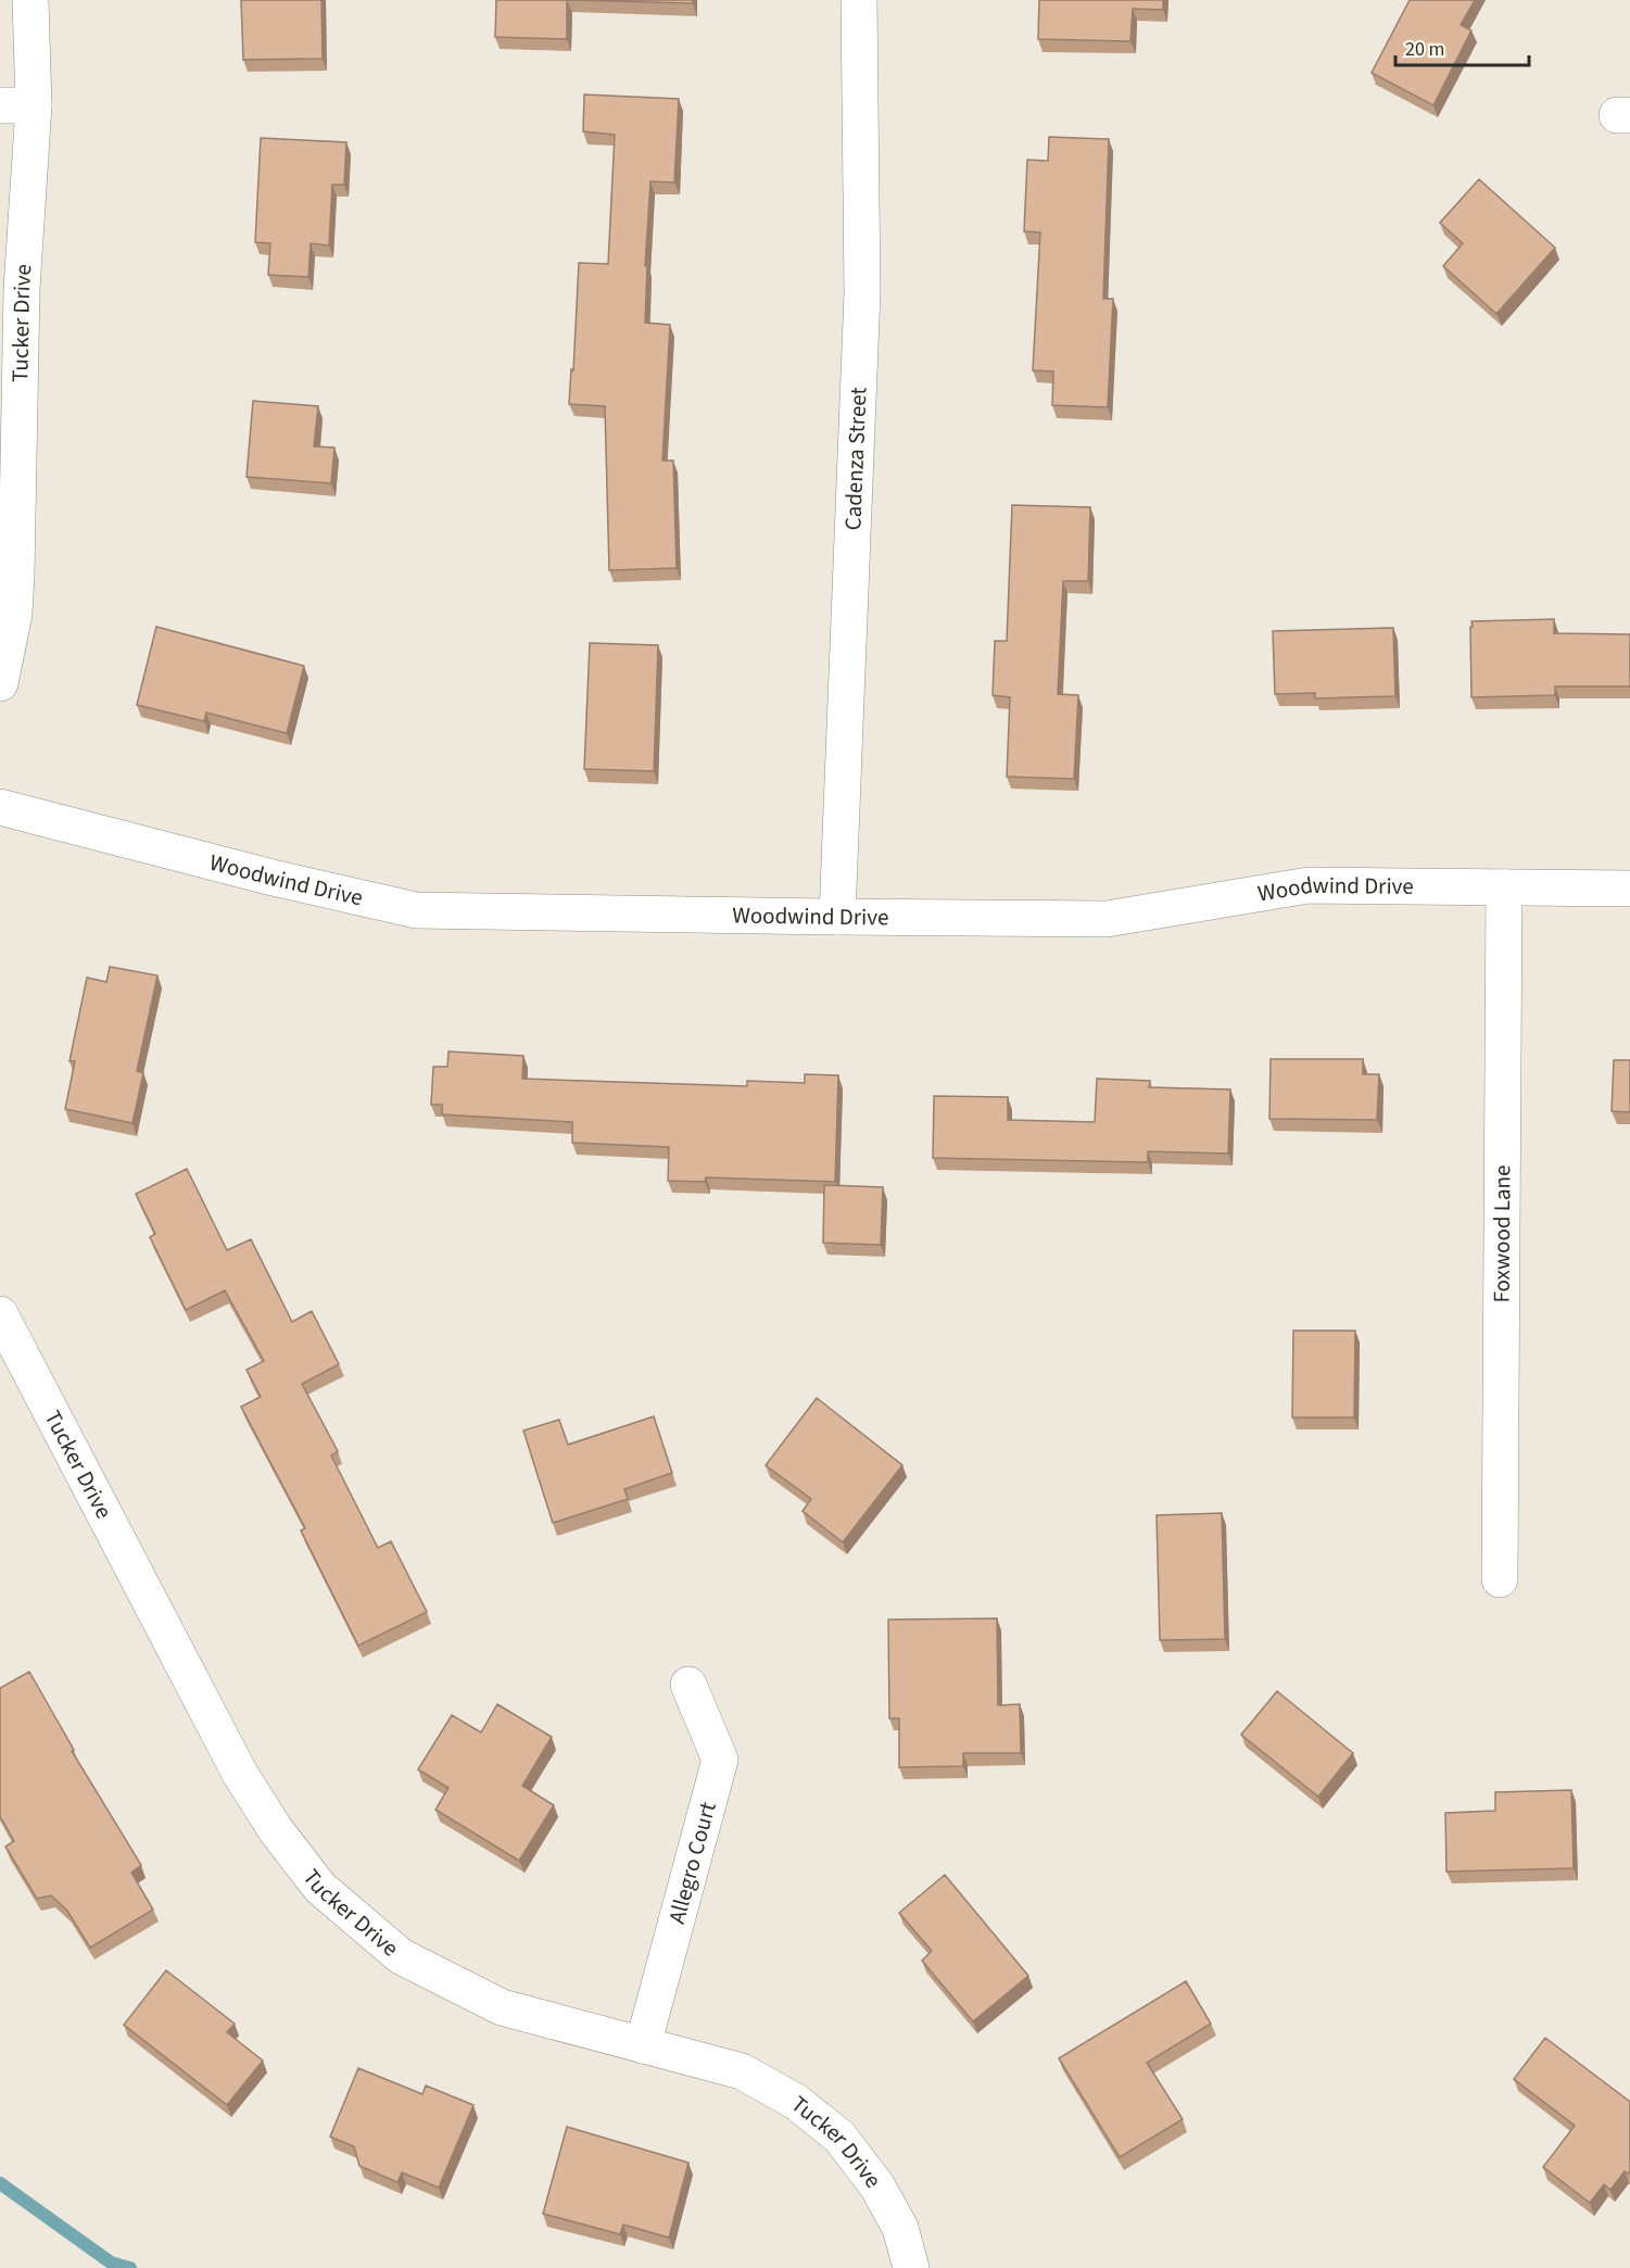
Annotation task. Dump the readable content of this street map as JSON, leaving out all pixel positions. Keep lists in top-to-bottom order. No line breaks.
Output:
{"streets":{"street":["Tucker Drive","Cadenza Street","Woodwind Drive","Foxwood Lane","Allegro Court"]},"crossings":[["Tucker Drive","Allegro Court"],["Cadenza Street","Woodwind Drive"],["Woodwind Drive","Foxwood Lane"]],"scale_bar":"20 m"}
